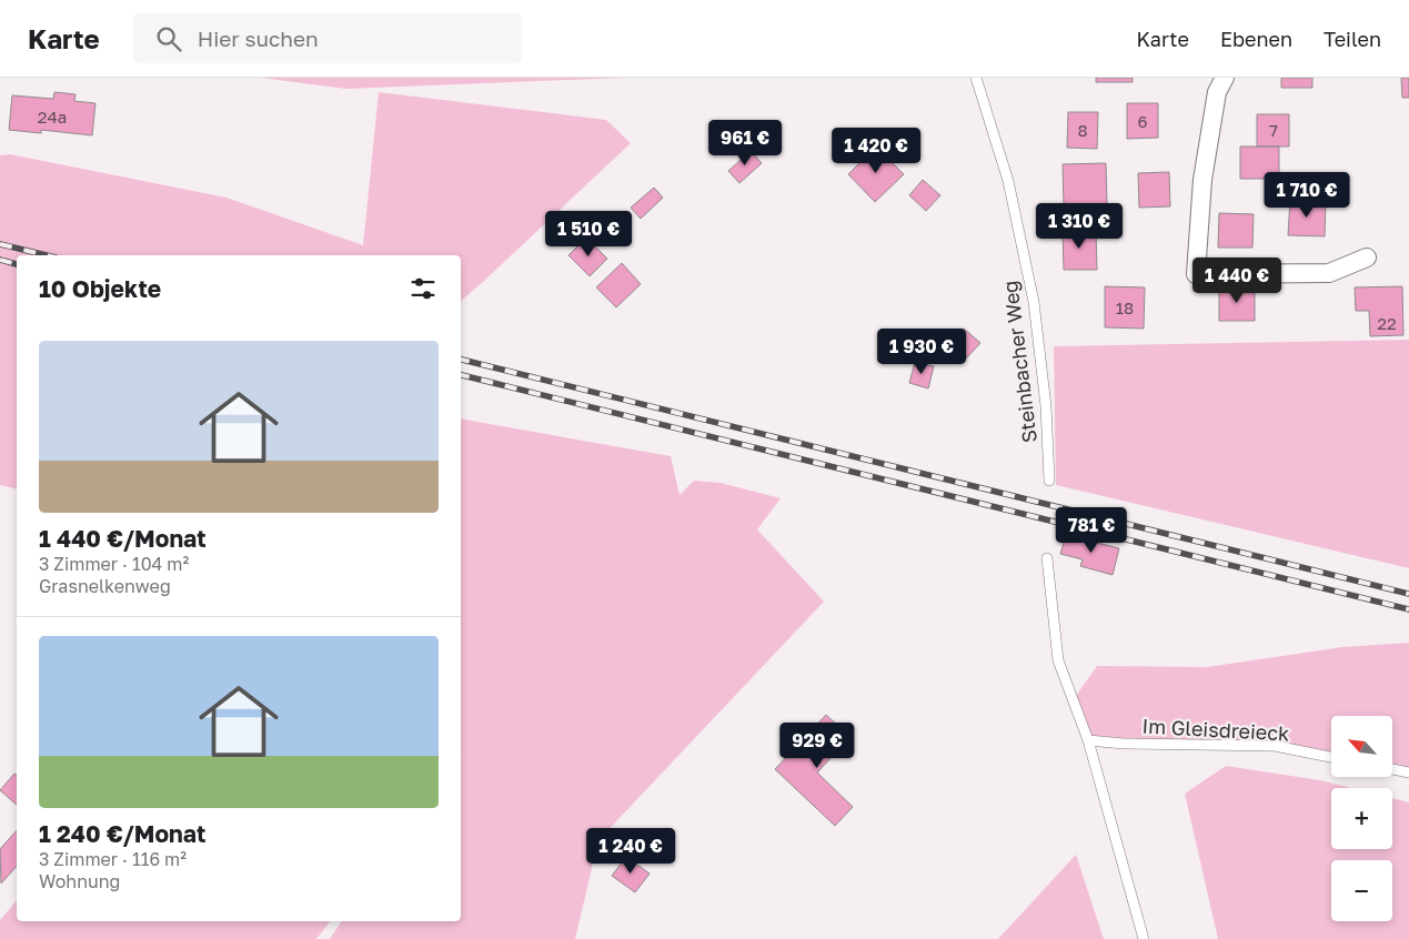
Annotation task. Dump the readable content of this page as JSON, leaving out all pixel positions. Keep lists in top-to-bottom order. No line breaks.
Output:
{"streets":{"lane":["Steinbacher Weg","Im Gleisdreieck"]},"house_numbers":["24a","6","8","7","18","22"],"north":"top left","page":{"header":"Karte","search":"Hier suchen","nav":["Karte","Ebenen","Teilen"],"price":["961 €","1 420 €","1 710 €","1 310 €","1 510 €","1 440 €","1 930 €","781 €","929 €","1 240 €"],"heading":"10 Objekte","list":[{"name":"1 440 €/Monat","note":"3 Zimmer · 104 m² · Grasnelkenweg"},{"name":"1 240 €/Monat","note":"3 Zimmer · 116 m² · Wohnung"}],"map_buttons":["+","−"]}}
